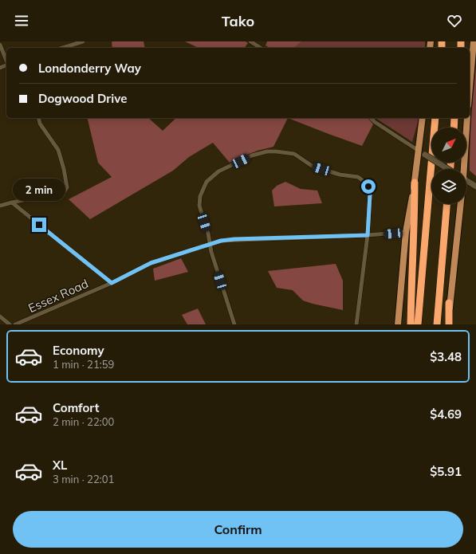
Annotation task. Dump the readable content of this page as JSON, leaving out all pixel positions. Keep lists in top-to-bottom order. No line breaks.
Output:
{"streets":{"street":["Essex Road"]},"north":"top right","page":{"header":"Tako","banner":["Londonderry Way","Dogwood Drive"],"bubble":"2 min","list":[{"name":"Economy","note":"1 min · 21:59","value":"$3.48"},{"name":"Comfort","note":"2 min · 22:00","value":"$4.69"},{"name":"XL","note":"3 min · 22:01","value":"$5.91"}],"buttons":"Confirm"}}
